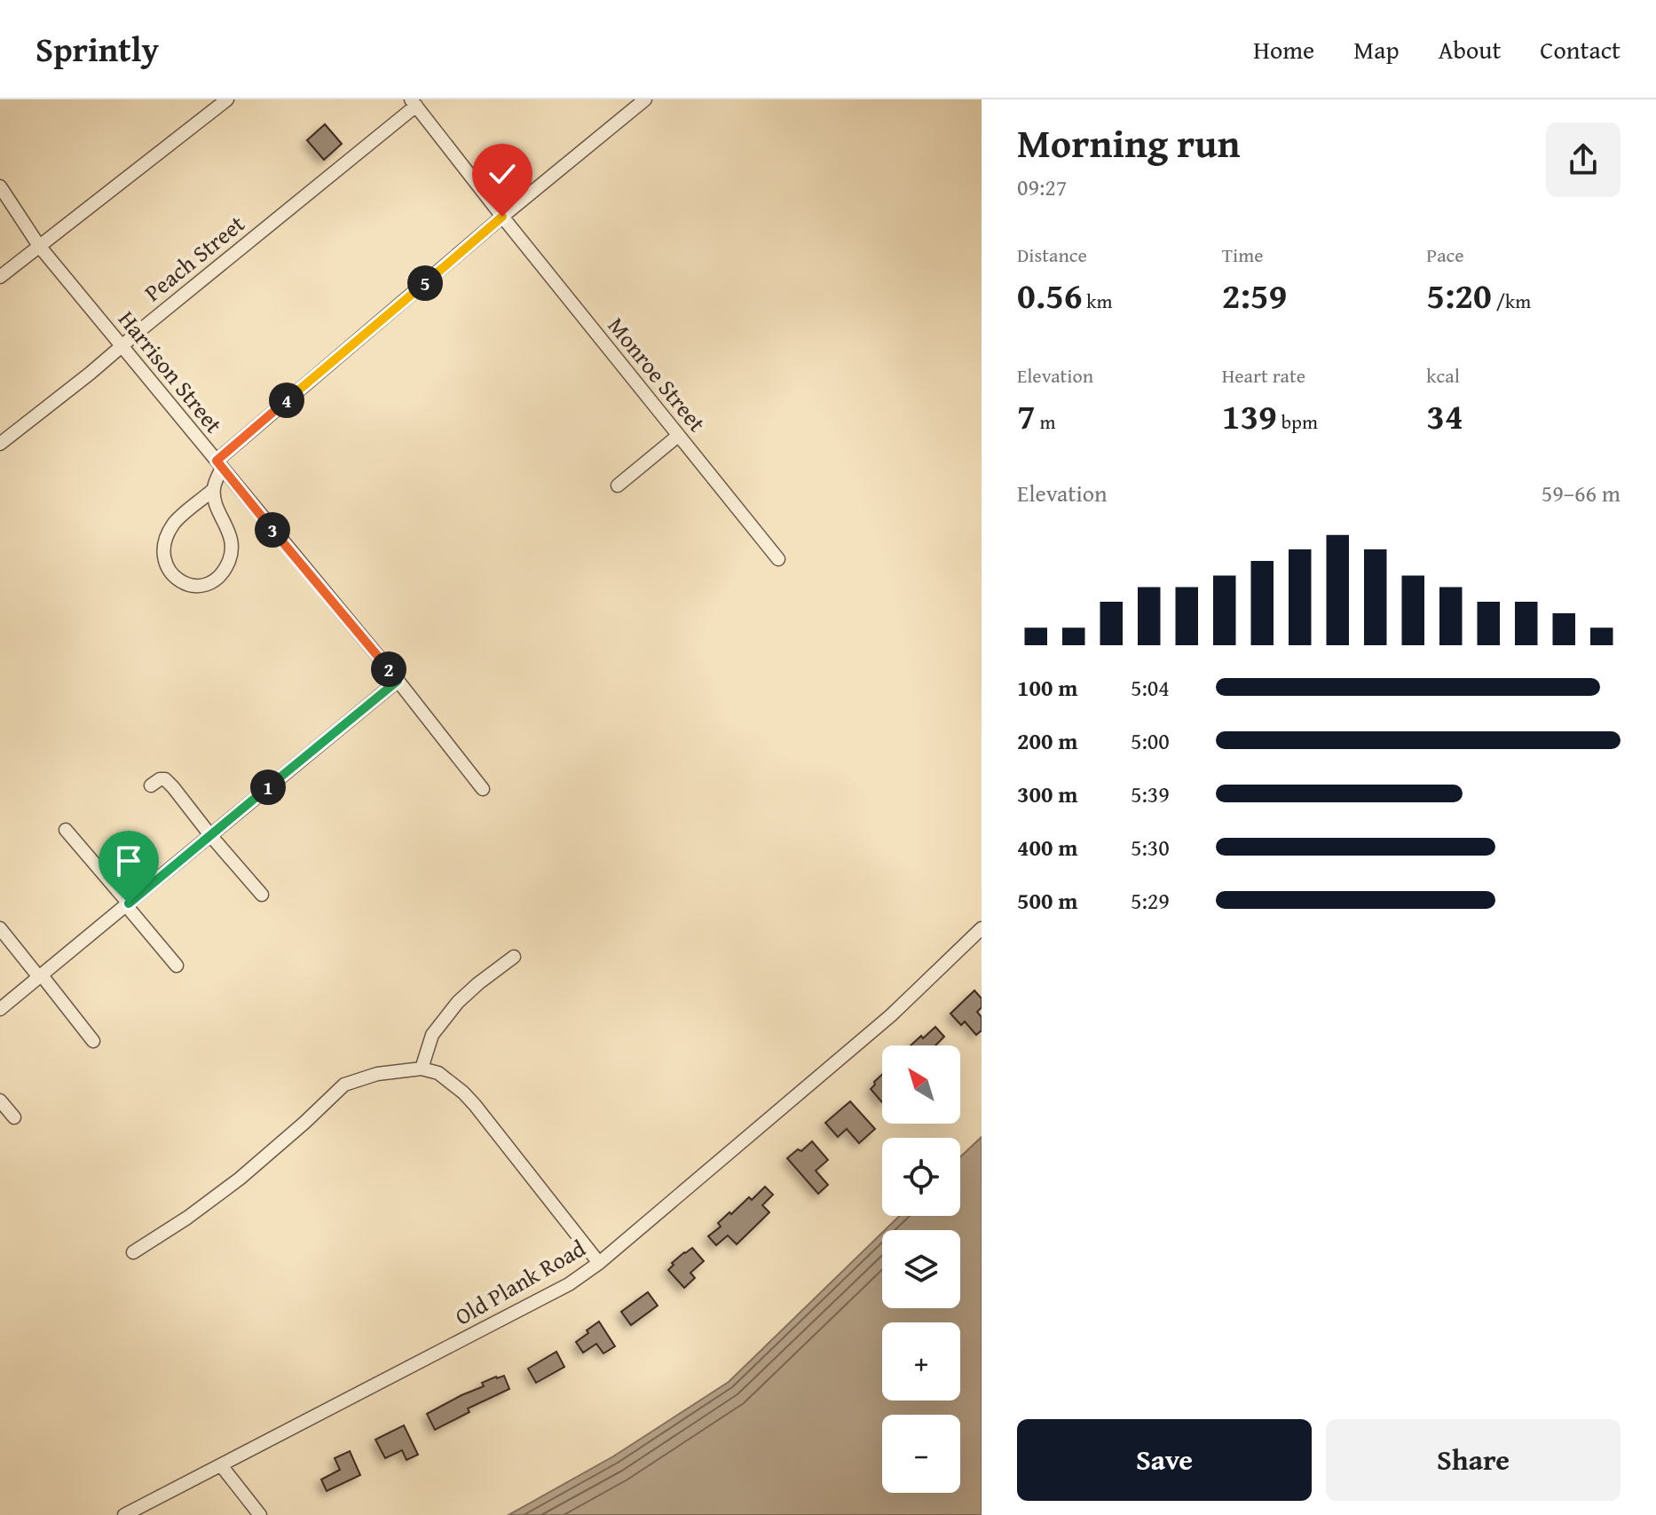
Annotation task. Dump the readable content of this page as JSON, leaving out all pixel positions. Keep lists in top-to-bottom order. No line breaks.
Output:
{"streets":{"street":["Peach Street","Harrison Street","Monroe Street","Old Plank Road"]},"crossings":[["Peach Street","Harrison Street"],["Peach Street","Monroe Street"]],"north":"top left","page":{"header":"Sprintly","nav":["Home","Map","About","Contact"],"heading":["Morning run","09:27"],"stats":[["Distance","0.56 km"],["Time","2:59"],["Pace","5:20 /km"],["Elevation","7 m"],["Heart rate","139 bpm"],["kcal","34"]],"pins":["5","4","3","2","1"],"chart":["Elevation","59–66 m"],"list":[{"name":"100 m","note":"5:04"},{"name":"200 m","note":"5:00"},{"name":"300 m","note":"5:39"},{"name":"400 m","note":"5:30"},{"name":"500 m","note":"5:29"}],"map_buttons":["+","−"],"buttons":["Save","Share"]}}
